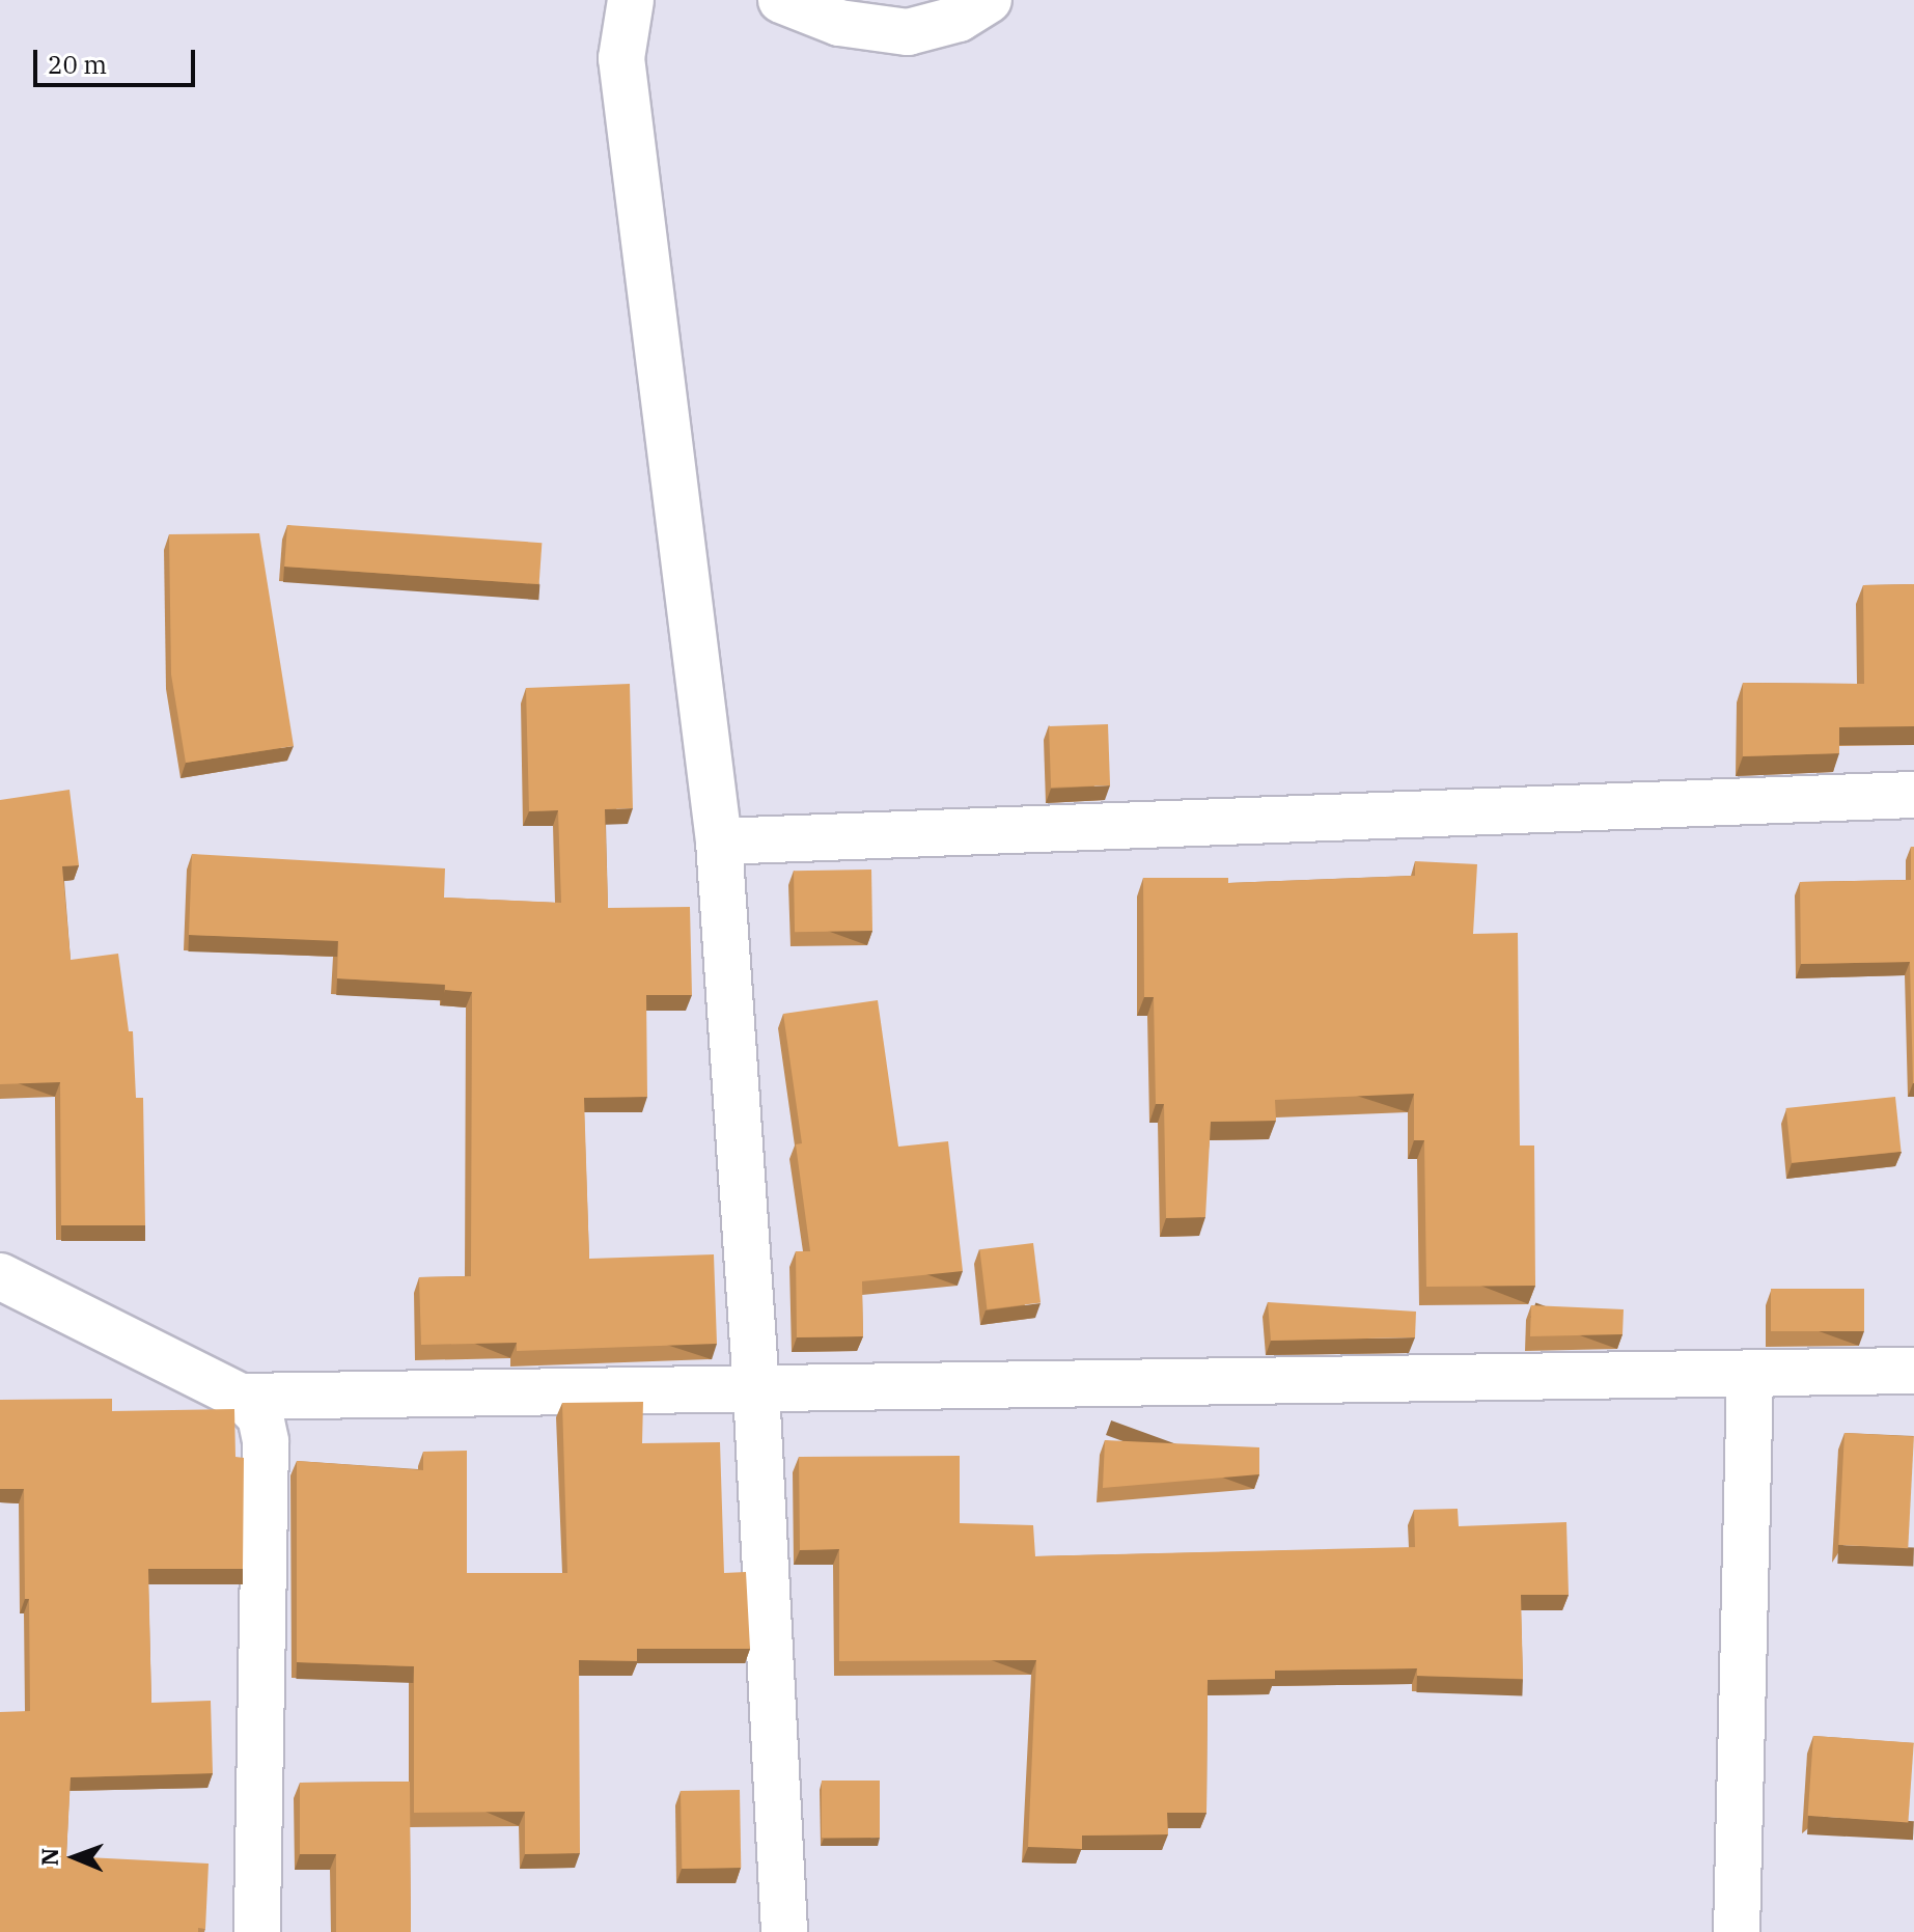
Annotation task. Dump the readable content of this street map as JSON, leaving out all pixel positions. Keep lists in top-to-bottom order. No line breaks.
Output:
{"scale_bar":"20 m","north":"left"}
